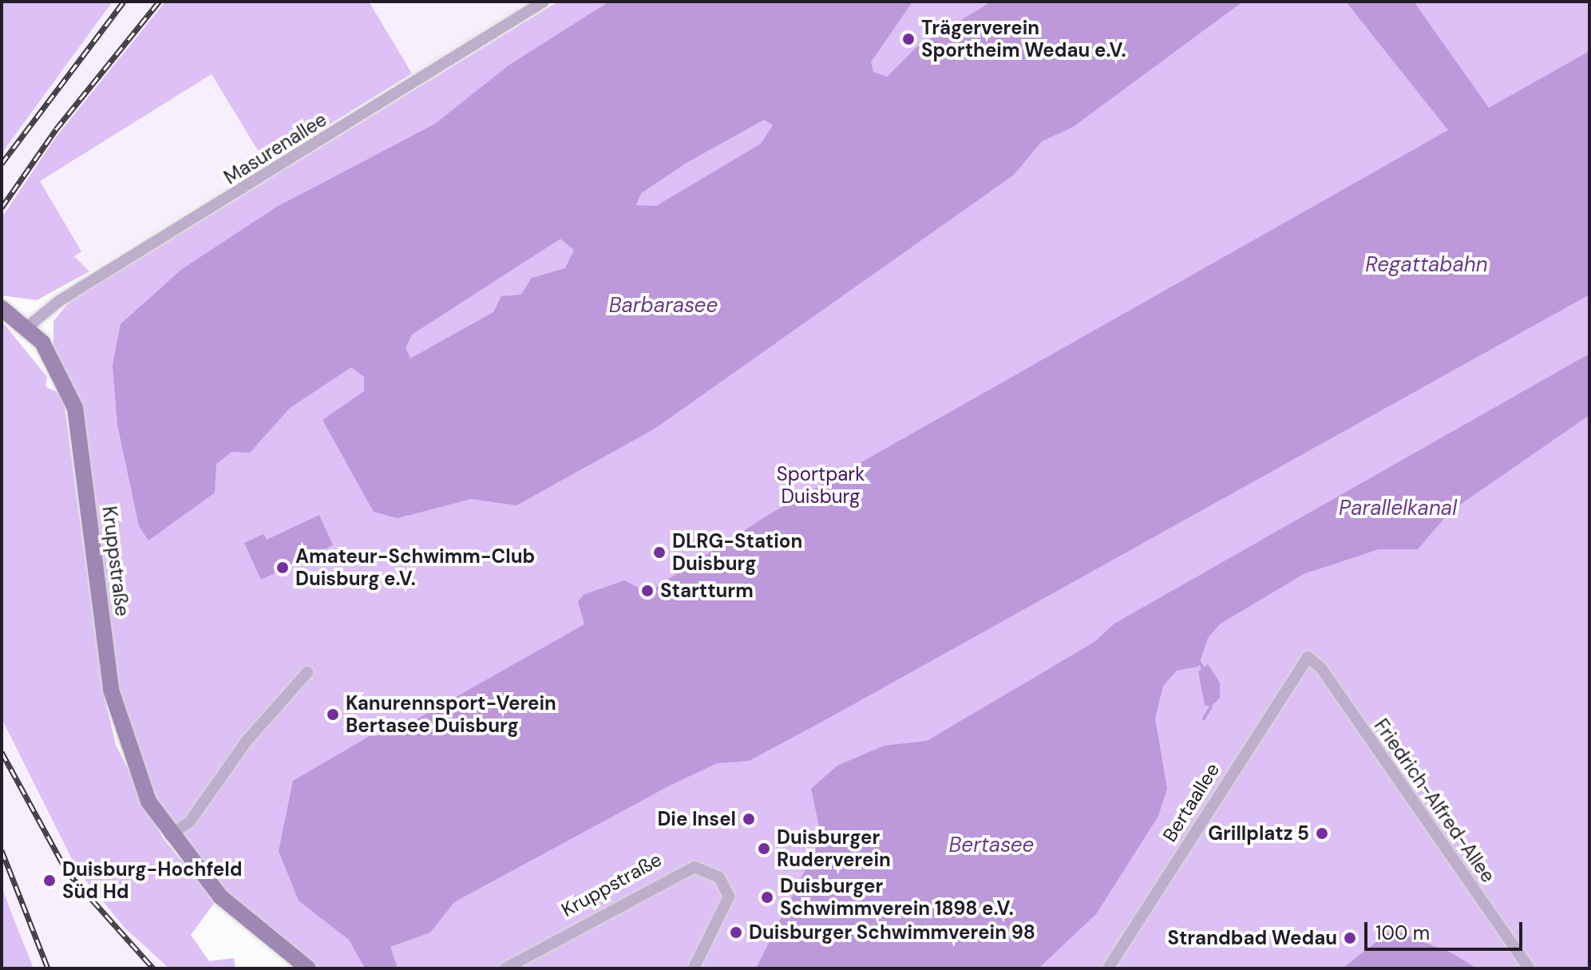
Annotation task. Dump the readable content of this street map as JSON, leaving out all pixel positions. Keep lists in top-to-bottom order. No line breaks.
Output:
{"streets":{"street":["Masurenallee","Kruppstraße","Friedrich-Alfred-Allee","Bertaallee"]},"crossings":[["Masurenallee","Kruppstraße"],["Friedrich-Alfred-Allee","Bertaallee"]],"water":["Regattabahn","Barbarasee","Parallelkanal","Bertasee"],"parks":["Sportpark Duisburg"],"places":["Trägerverein Sportheim Wedau e.V.","DLRG-Station Duisburg","Amateur-Schwimm-Club Duisburg e.V.","Startturm","Kanurennsport-Verein Bertasee Duisburg","Die Insel","Grillplatz 5","Duisburger Ruderverein","Duisburg-Hochfeld Süd Hd","Duisburger Schwimmverein 1898 e.V.","Duisburger Schwimmverein 98","Strandbad Wedau"],"scale_bar":"100 m"}
